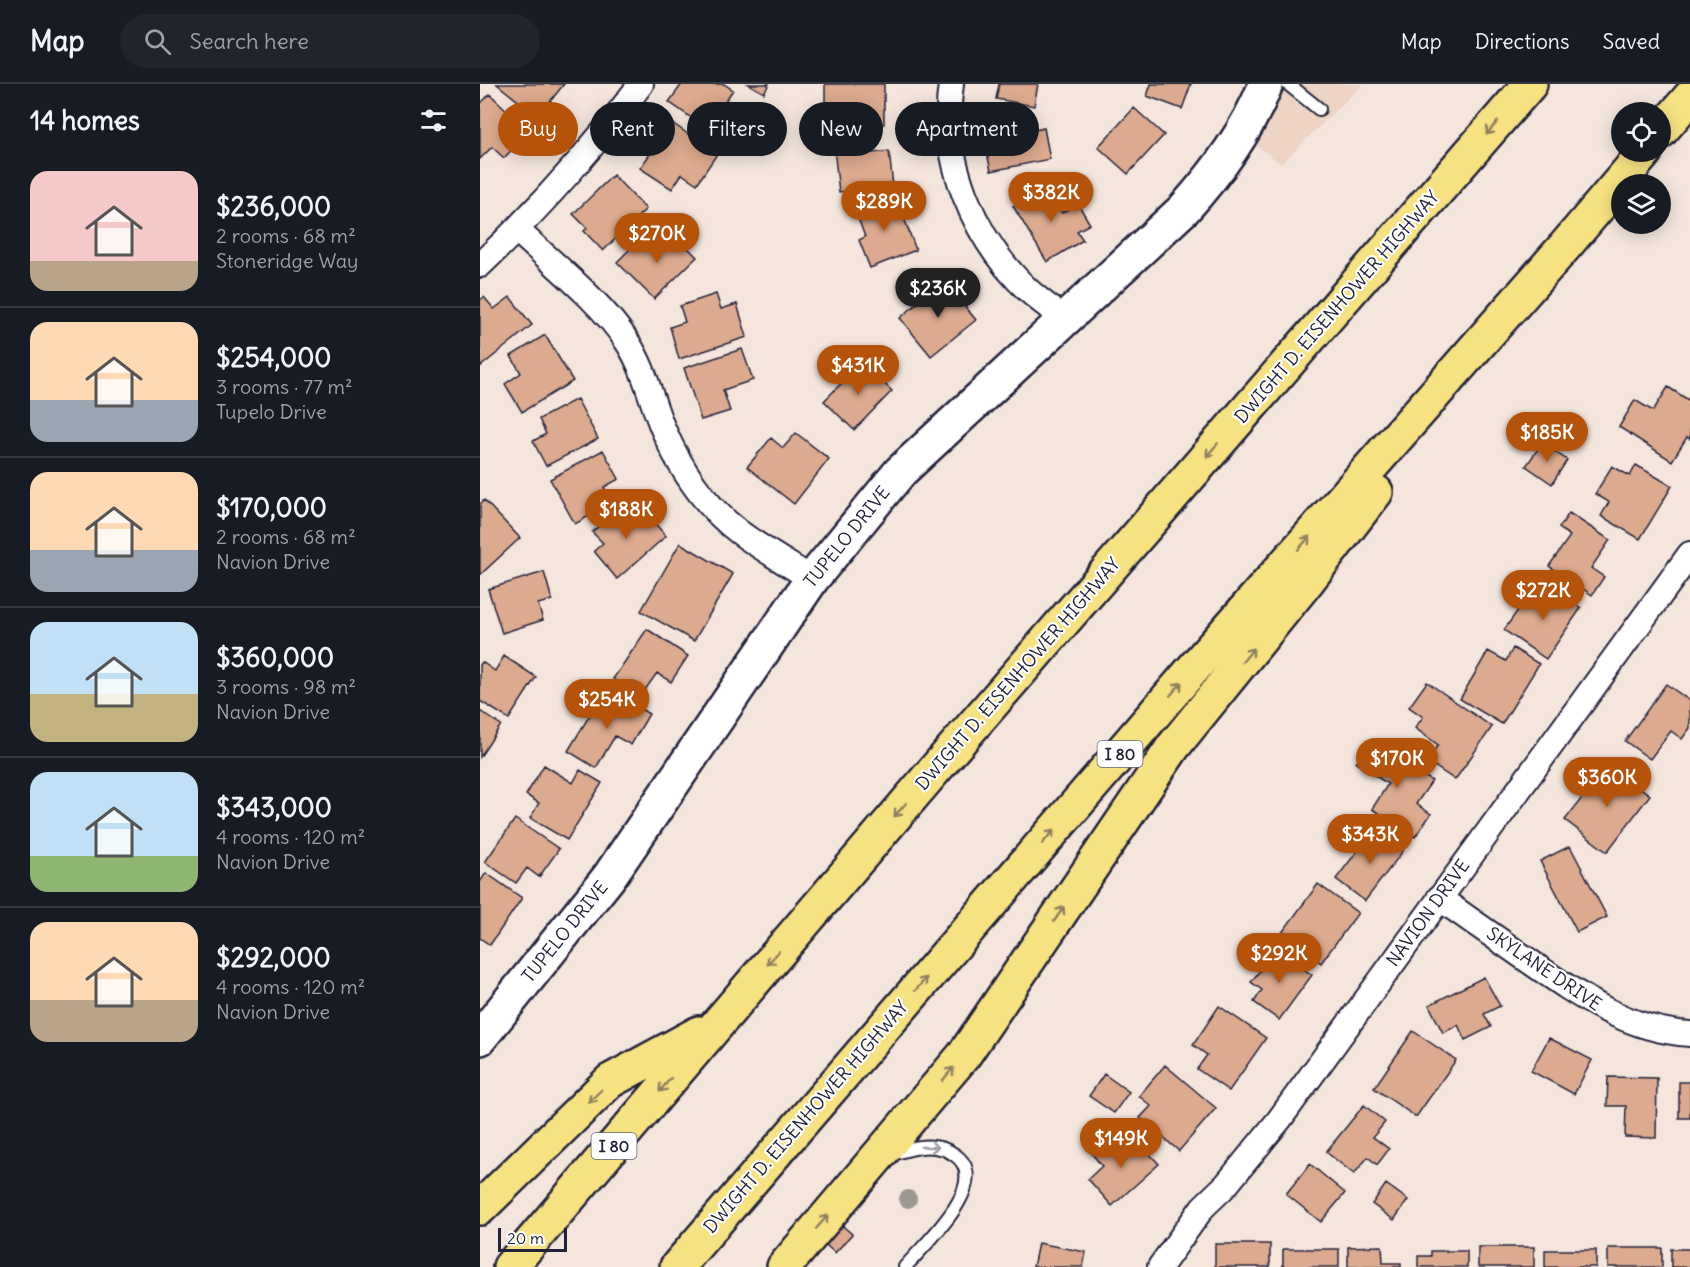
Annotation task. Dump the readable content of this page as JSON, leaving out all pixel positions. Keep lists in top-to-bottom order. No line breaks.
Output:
{"streets":{"highway":["DWIGHT D. EISENHOWER HIGHWAY","I 80"],"street":["TUPELO DRIVE","NAVION DRIVE","SKYLANE DRIVE"]},"crossings":[["NAVION DRIVE","SKYLANE DRIVE"]],"scale_bar":"20 m","page":{"header":"Map","search":"Search here","nav":["Map","Directions","Saved"],"heading":"14 homes","chip":["Buy","Rent","Filters","New","Apartment"],"list":[{"name":"$236,000","note":"2 rooms · 68 m² · Stoneridge Way"},{"name":"$254,000","note":"3 rooms · 77 m² · Tupelo Drive"},{"name":"$170,000","note":"2 rooms · 68 m² · Navion Drive"},{"name":"$360,000","note":"3 rooms · 98 m² · Navion Drive"},{"name":"$343,000","note":"4 rooms · 120 m² · Navion Drive"},{"name":"$292,000","note":"4 rooms · 120 m² · Navion Drive"}],"price":["$382K","$289K","$270K","$236K","$431K","$185K","$188K","$272K","$254K","$170K","$360K","$343K","$292K","$149K"],"scale":"20 m"}}
